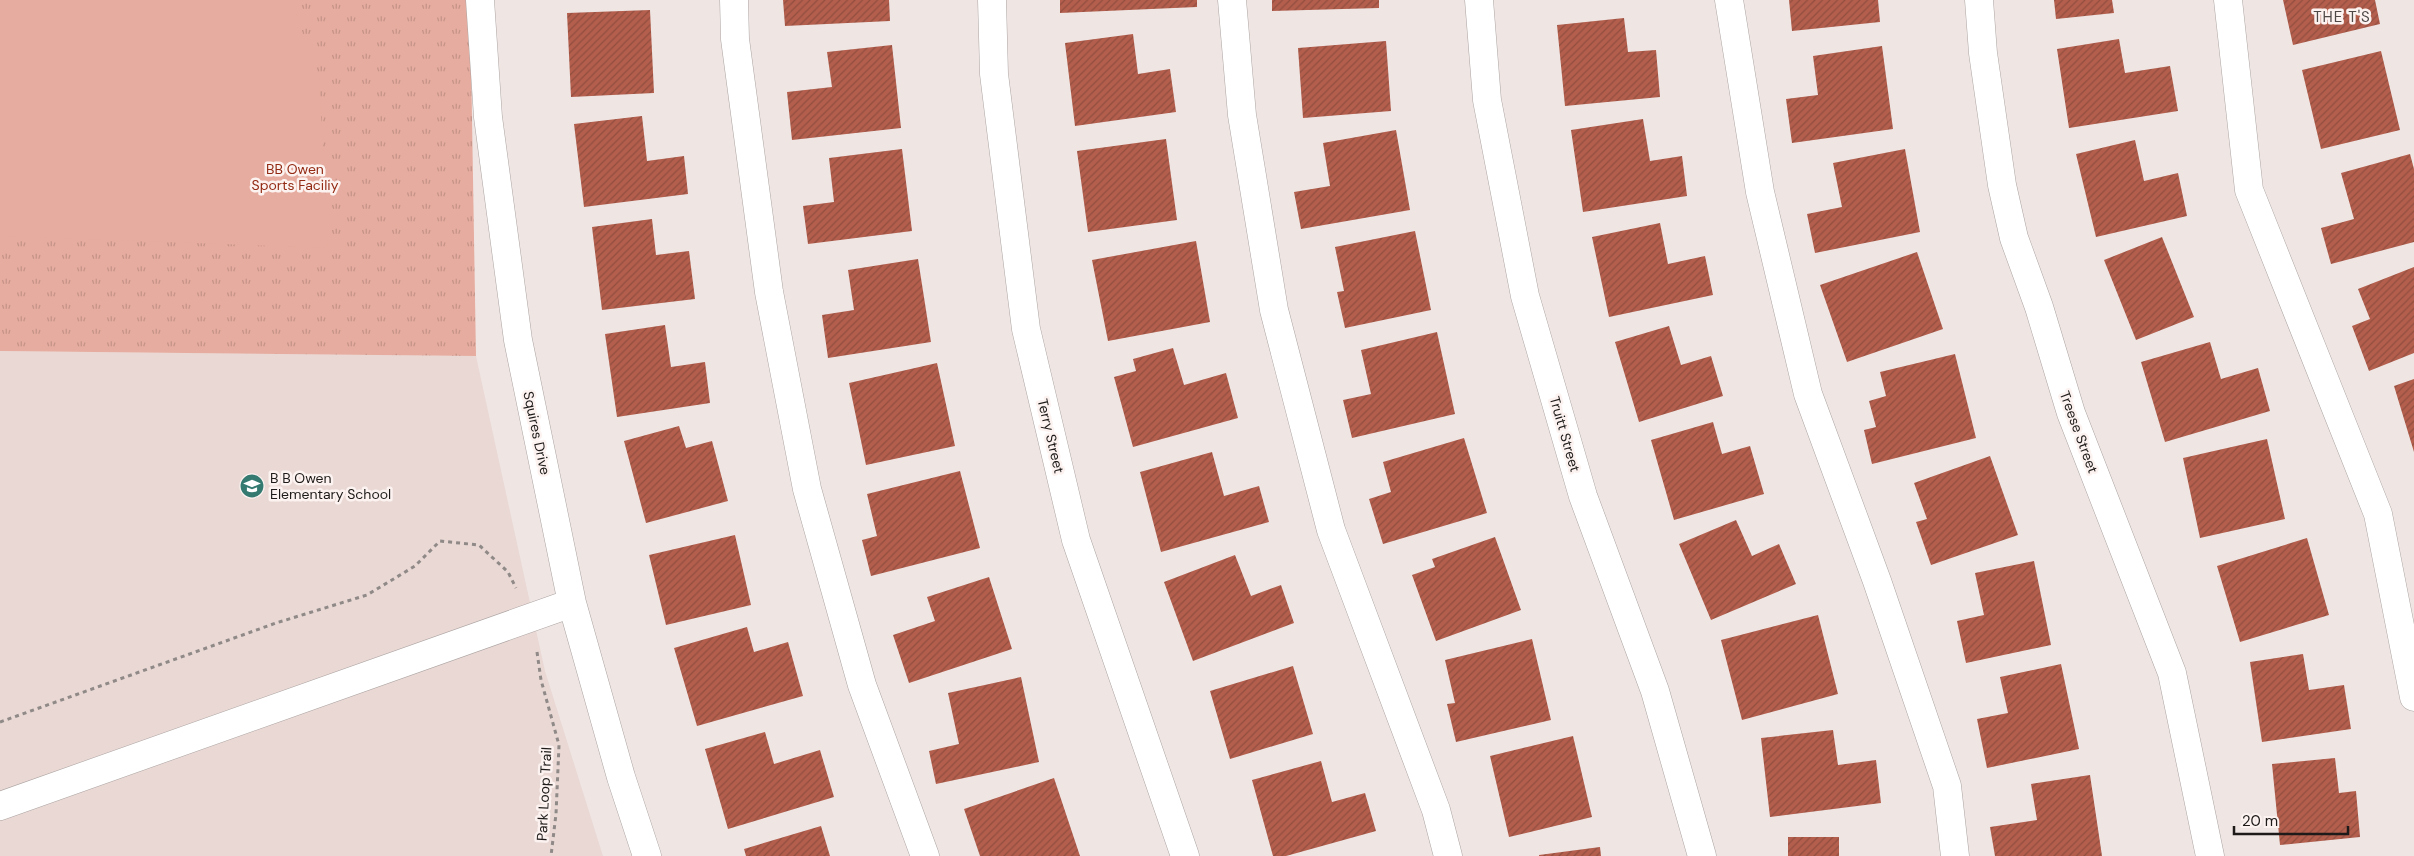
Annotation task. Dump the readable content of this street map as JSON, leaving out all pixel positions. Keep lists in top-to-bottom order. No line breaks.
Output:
{"streets":{"street":["Treese Street","Squires Drive","Truitt Street","Terry Street"],"path":["Park Loop Trail"]},"districts":["THE T'S"],"parks":["BB Owen Sports Faciliy"],"places":{"school or university":["B B Owen Elementary School"]},"scale_bar":"20 m"}
